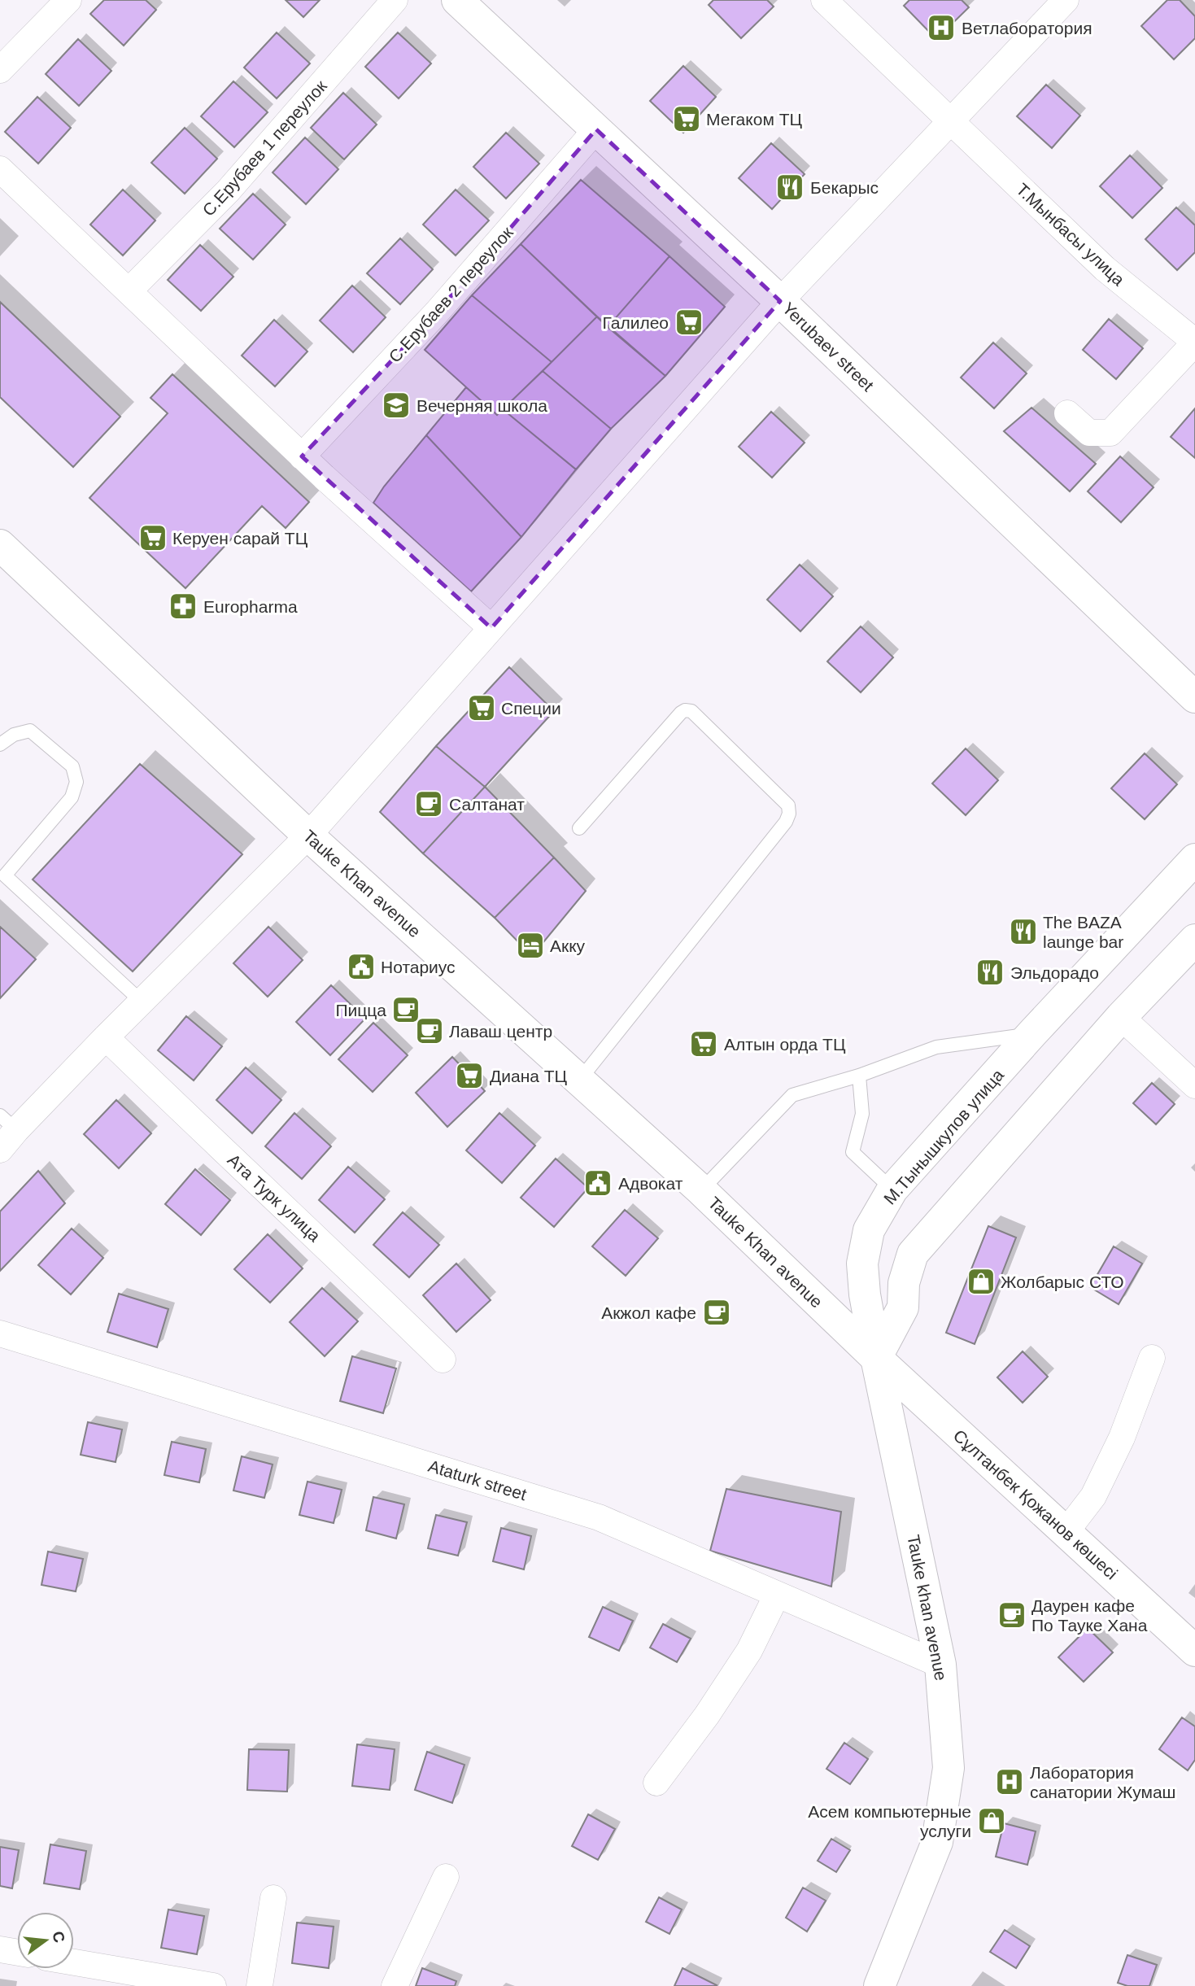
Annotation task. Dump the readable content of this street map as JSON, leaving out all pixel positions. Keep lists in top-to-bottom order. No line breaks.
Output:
{"streets":{"main road":["Yerubaev street","Tauke Khan avenue","М.Тынышкулов улица","Сұлтанбек Қожанов көшесі","Tauke khan avenue"],"street":["С.Ерубаев 1 переулок","Т.Мынбасы улица","С.Ерубаев 2 переулок","Ата Турк улица","Ataturk street"]},"crossings":[["С.Ерубаев 2 переулок","Yerubaev street"],["Tauke Khan avenue","М.Тынышкулов улица"],["Tauke Khan avenue","Сұлтанбек Қожанов көшесі"],["Tauke Khan avenue","Tauke khan avenue"],["М.Тынышкулов улица","Сұлтанбек Қожанов көшесі"],["М.Тынышкулов улица","Tauke khan avenue"],["Ataturk street","Tauke khan avenue"],["Сұлтанбек Қожанов көшесі","Tauke khan avenue"]],"places":{"hospital":["Ветлаборатория","Лаборатория санатории Жумаш"],"supermarket":["Мегаком ТЦ","Галилео","Керуен сарай ТЦ","Специи","Алтын орда ТЦ","Диана ТЦ"],"restaurant":["Бекарыс","The BAZA launge bar","Эльдорадо"],"school or university":["Вечерняя школа"],"pharmacy":["Europharma"],"cafe":["Салтанат","Пицца","Лаваш центр","Акжол кафе","Даурен кафе По Тауке Хана"],"hotel":["Акку"],"public building":["Нотариус","Адвокат"],"shop":["Жолбарыс СТО","Асем компьютерные услуги"]},"north":"right"}
